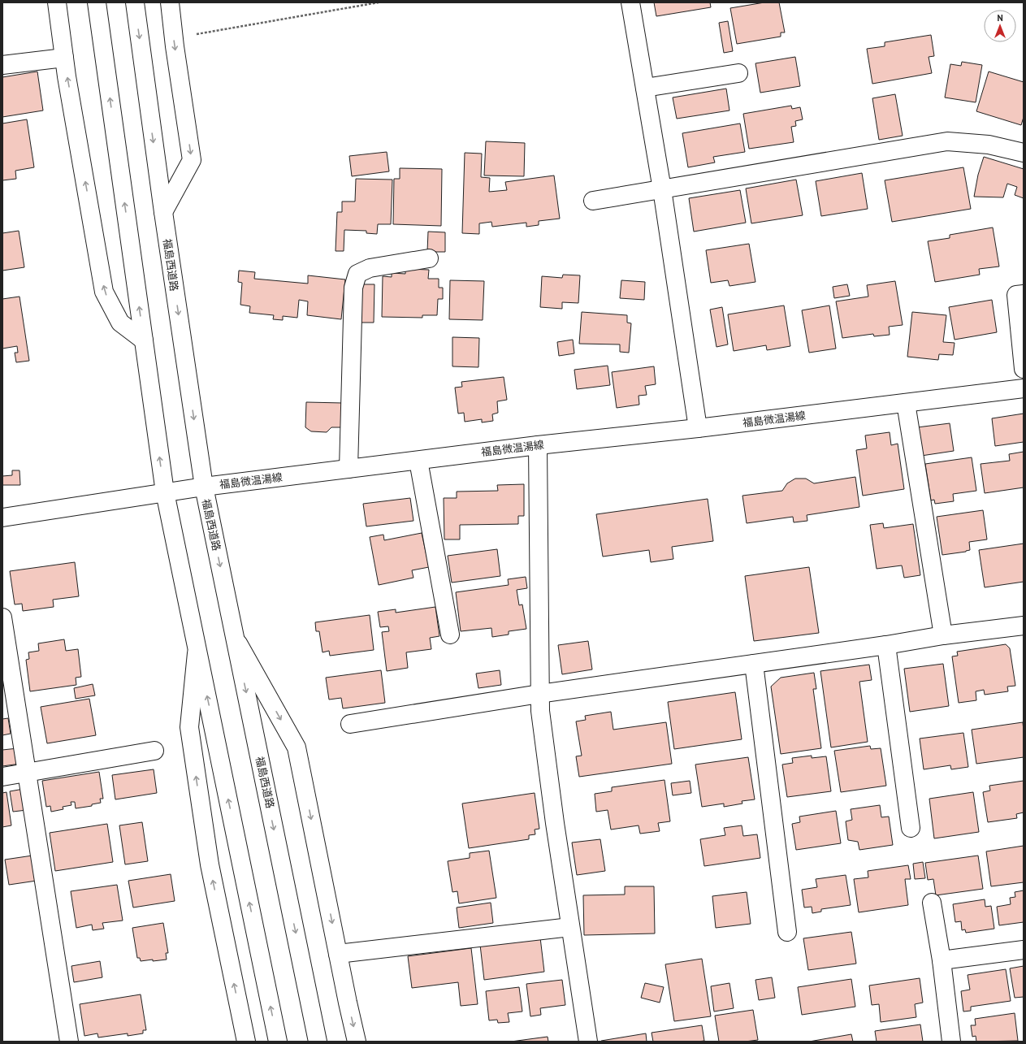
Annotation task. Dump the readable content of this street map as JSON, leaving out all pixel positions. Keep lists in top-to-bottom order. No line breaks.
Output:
{"streets":{"main road":["福島西道路","福島微温湯線"]},"crossings":[["福島西道路","福島微温湯線"]],"north":"top"}
